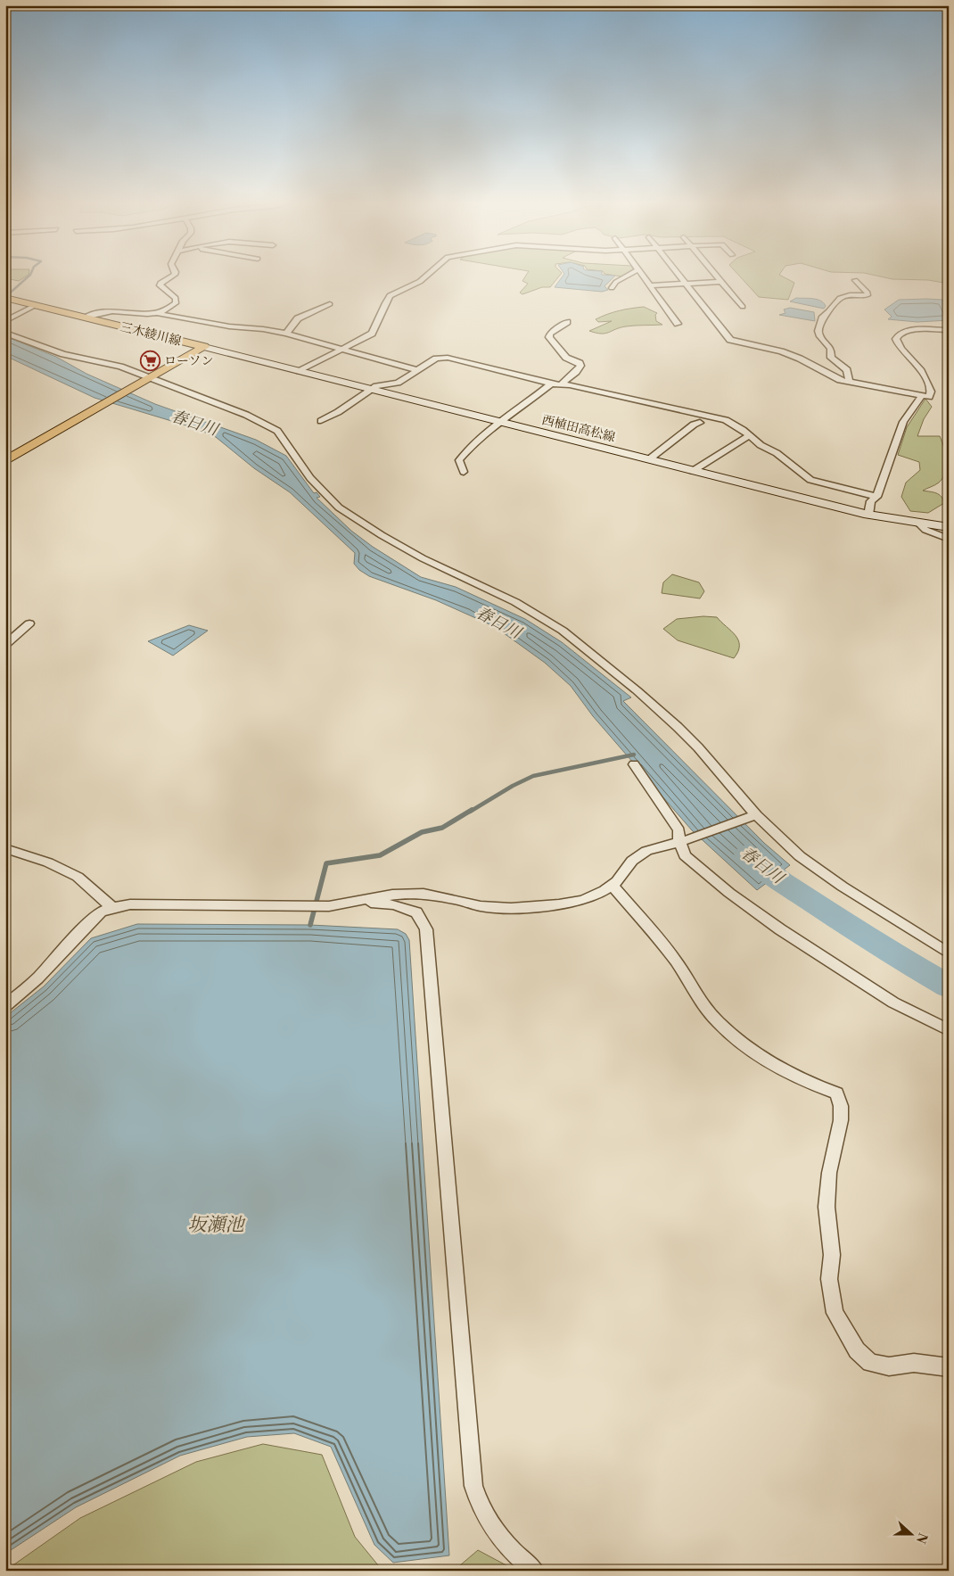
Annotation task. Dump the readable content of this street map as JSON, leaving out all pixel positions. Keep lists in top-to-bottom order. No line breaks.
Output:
{"streets":{"main road":["三木綾川線","西植田高松線"]},"crossings":[["三木綾川線","西植田高松線"]],"water":["春日川","坂瀬池"],"places":{"supermarket":["ローソン"]},"north":"right"}
